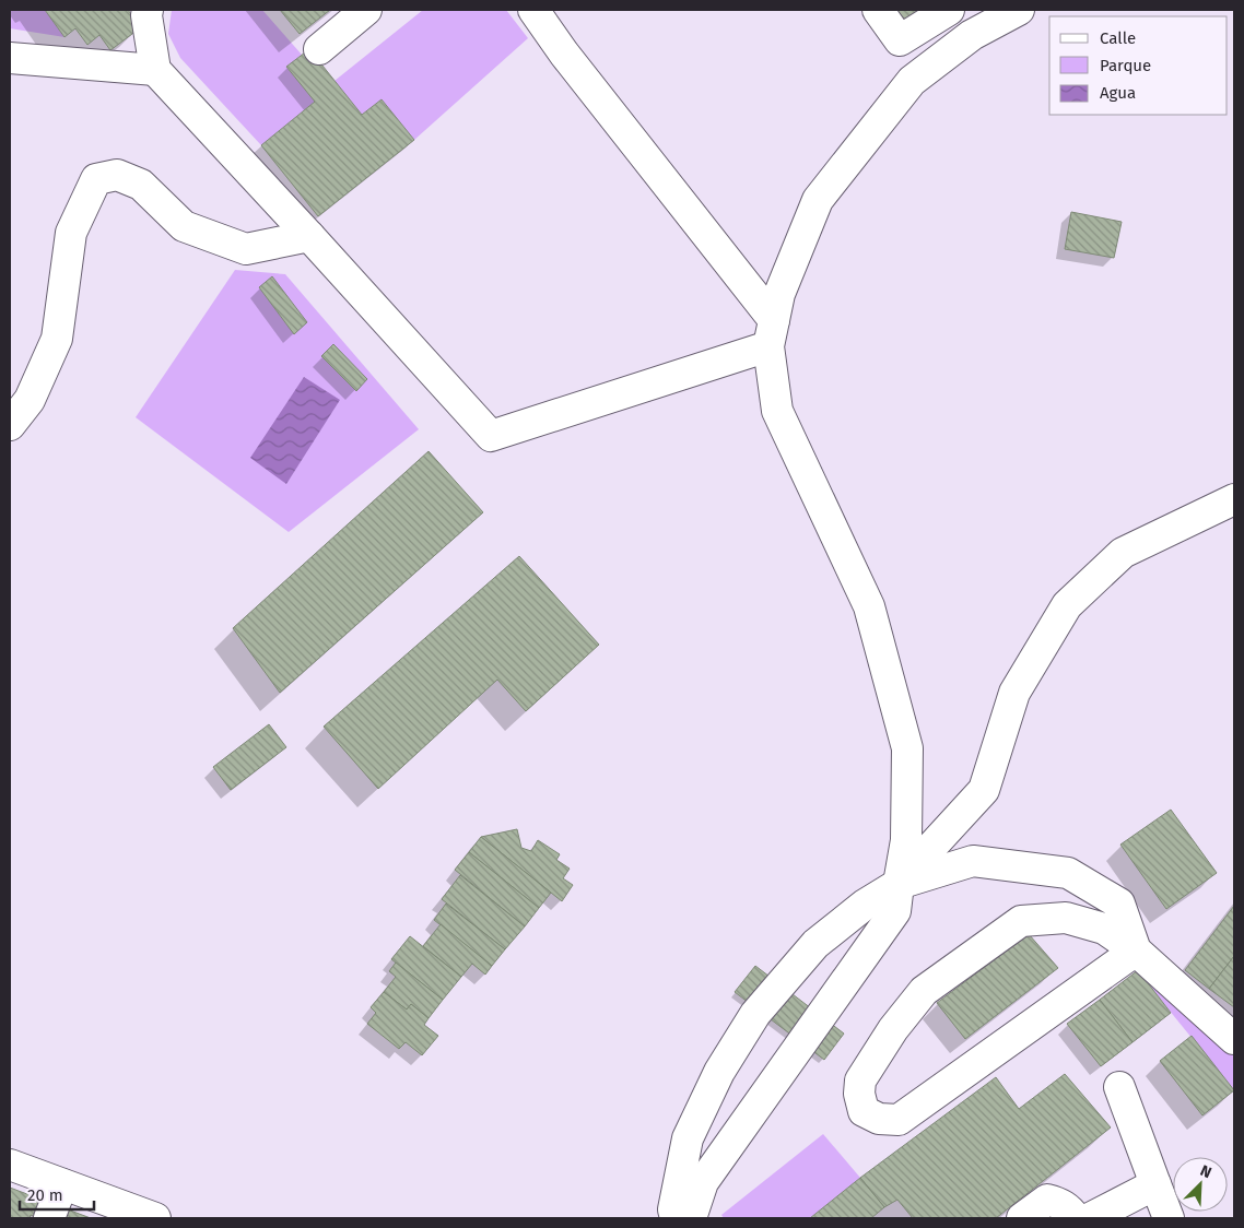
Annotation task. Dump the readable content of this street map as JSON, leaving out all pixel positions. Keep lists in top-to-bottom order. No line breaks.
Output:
{"legend":["Calle","Parque","Agua"],"scale_bar":"20 m","north":"top right"}
